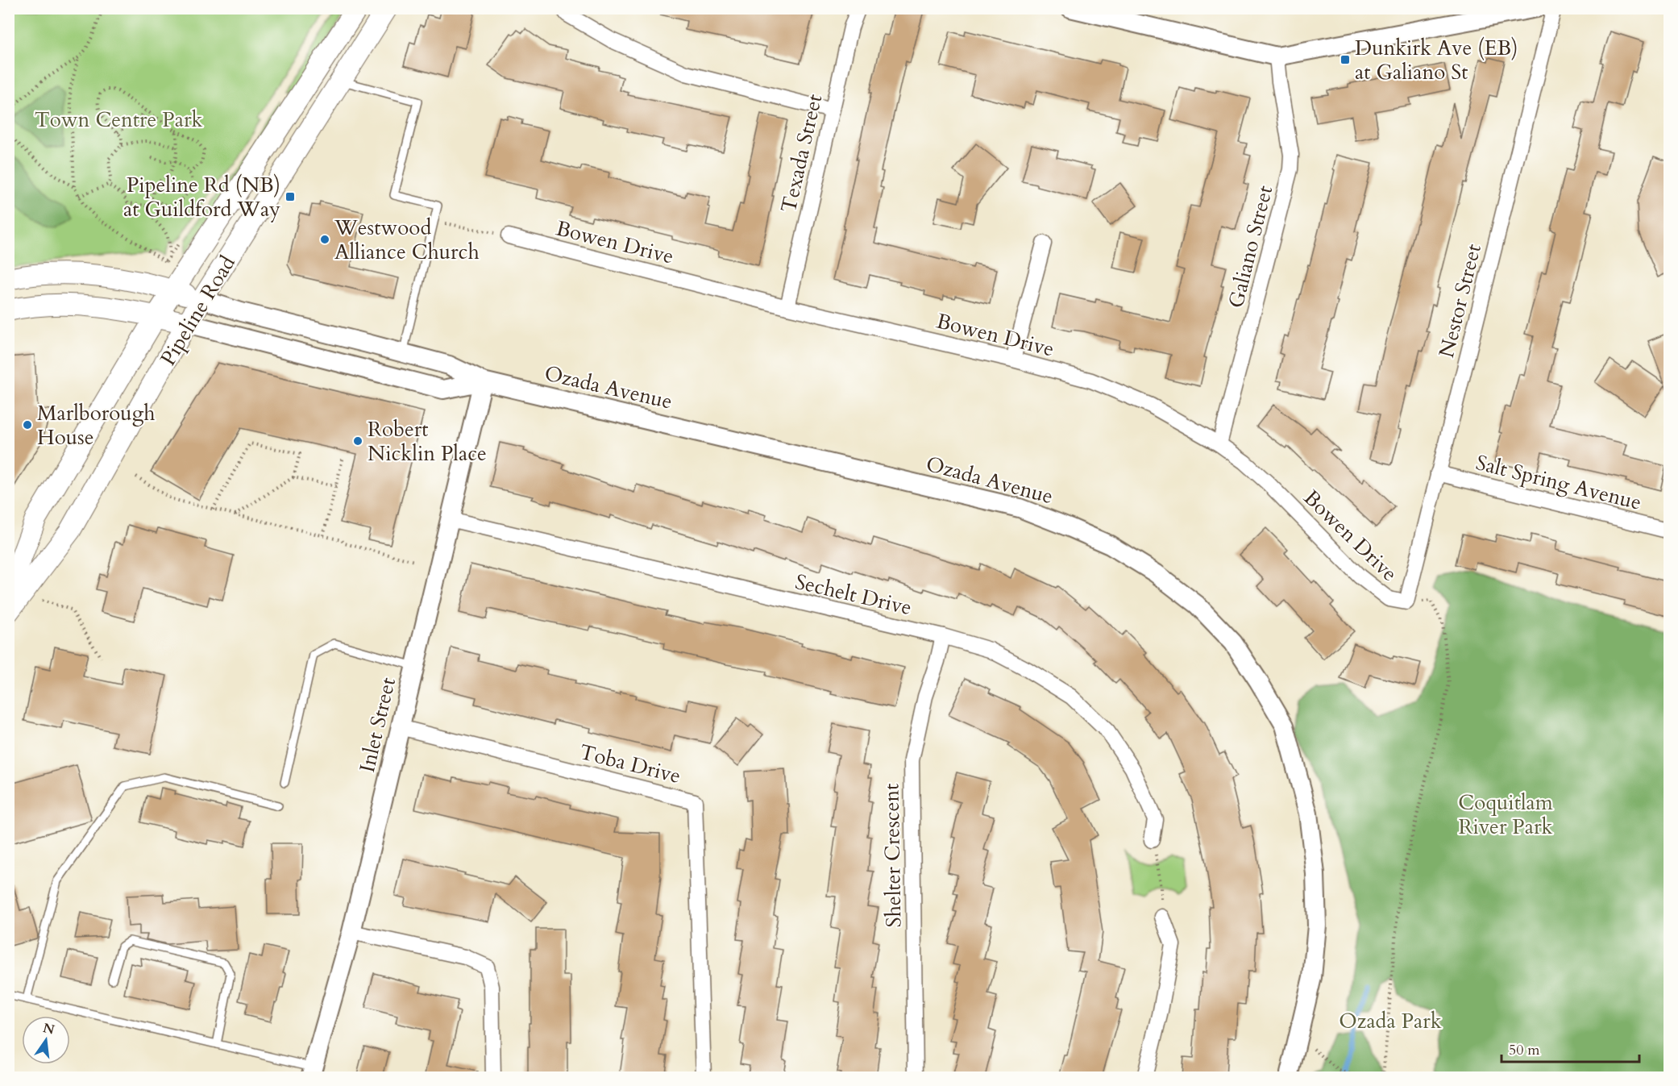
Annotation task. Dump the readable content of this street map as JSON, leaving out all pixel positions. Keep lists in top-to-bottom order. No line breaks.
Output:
{"streets":{"main road":["Pipeline Road"],"street":["Texada Street","Bowen Drive","Galiano Street","Nestor Street","Ozada Avenue","Salt Spring Avenue","Sechelt Drive","Inlet Street","Toba Drive","Shelter Crescent"]},"crossings":[["Texada Street","Bowen Drive"],["Bowen Drive","Galiano Street"],["Bowen Drive","Nestor Street"],["Nestor Street","Salt Spring Avenue"],["Pipeline Road","Ozada Avenue"],["Ozada Avenue","Inlet Street"],["Sechelt Drive","Inlet Street"],["Sechelt Drive","Shelter Crescent"],["Inlet Street","Toba Drive"]],"parks":["Town Centre Park","Coquitlam River Park","Ozada Park"],"places":{"transit":["Dunkirk Ave (EB) at Galiano St","Pipeline Rd (NB) at Guildford Way"],"other":["Westwood Alliance Church","Marlborough House","Robert Nicklin Place"]},"scale_bar":"50 m","north":"top"}
